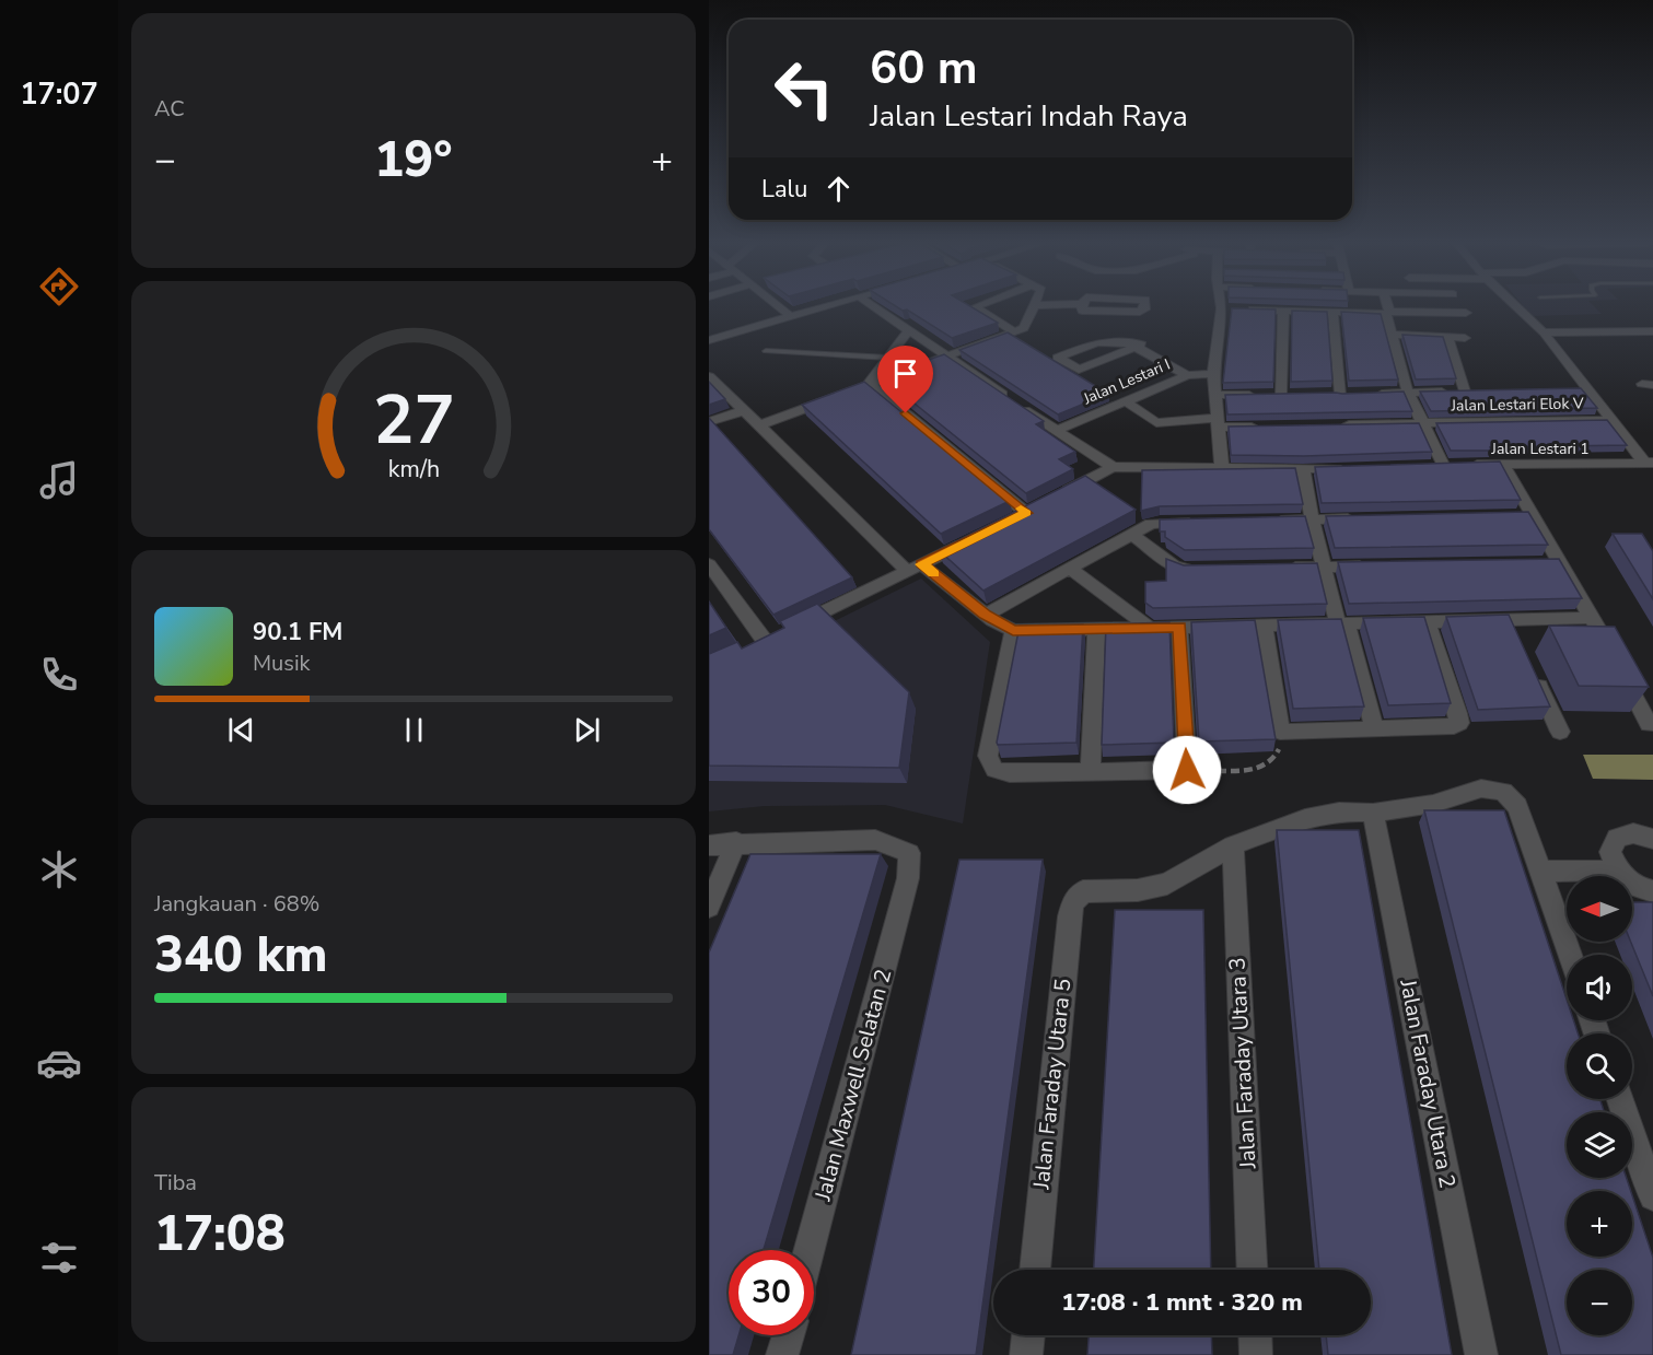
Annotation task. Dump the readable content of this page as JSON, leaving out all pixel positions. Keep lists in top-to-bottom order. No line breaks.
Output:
{"streets":{"street":["Jalan Lestari I","Jalan Lestari Elok V","Jalan Lestari 1","Jalan Faraday Utara 3","Jalan Faraday Utara 5","Jalan Faraday Utara 2","Jalan Maxwell Selatan 2"]},"crossings":[["Jalan Lestari Elok V","Jalan Lestari 1"],["Jalan Faraday Utara 3","Jalan Faraday Utara 5"]],"north":"left","page":{"tabs":"17:07","tile":["AC",["Jangkauan · 68%","340 km"],["Tiba","17:08"]],"turn":["60 m","Jalan Lestari Indah Raya"],"heat":["−","19°","+"],"then":"Lalu","song":["90.1 FM","Musik"],"map_buttons":["+","−"],"limit":"30","trip":"17:08 · 1 mnt · 320 m","gauge":["27","km/h"]}}
